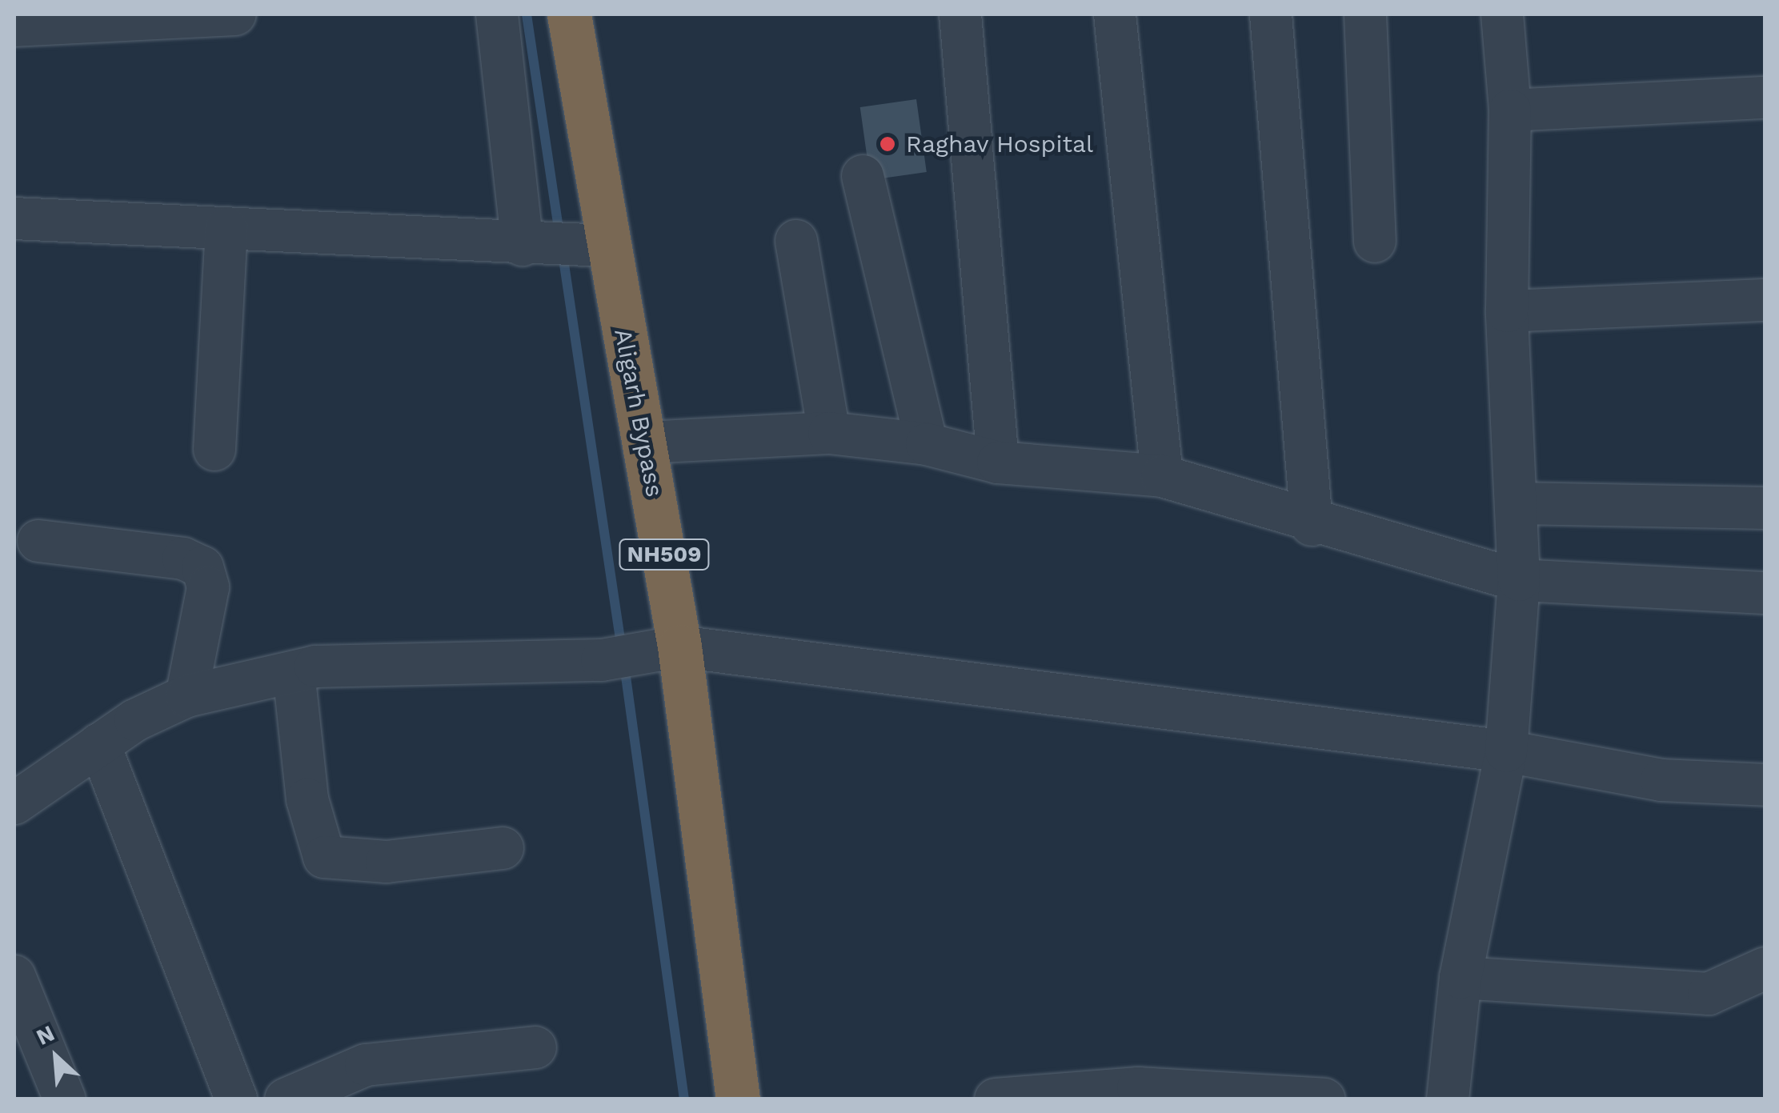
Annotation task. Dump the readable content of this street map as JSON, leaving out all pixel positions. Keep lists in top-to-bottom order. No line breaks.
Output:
{"streets":{"highway":["Aligarh Bypass","NH509"]},"places":["Raghav Hospital"],"north":"top left"}
